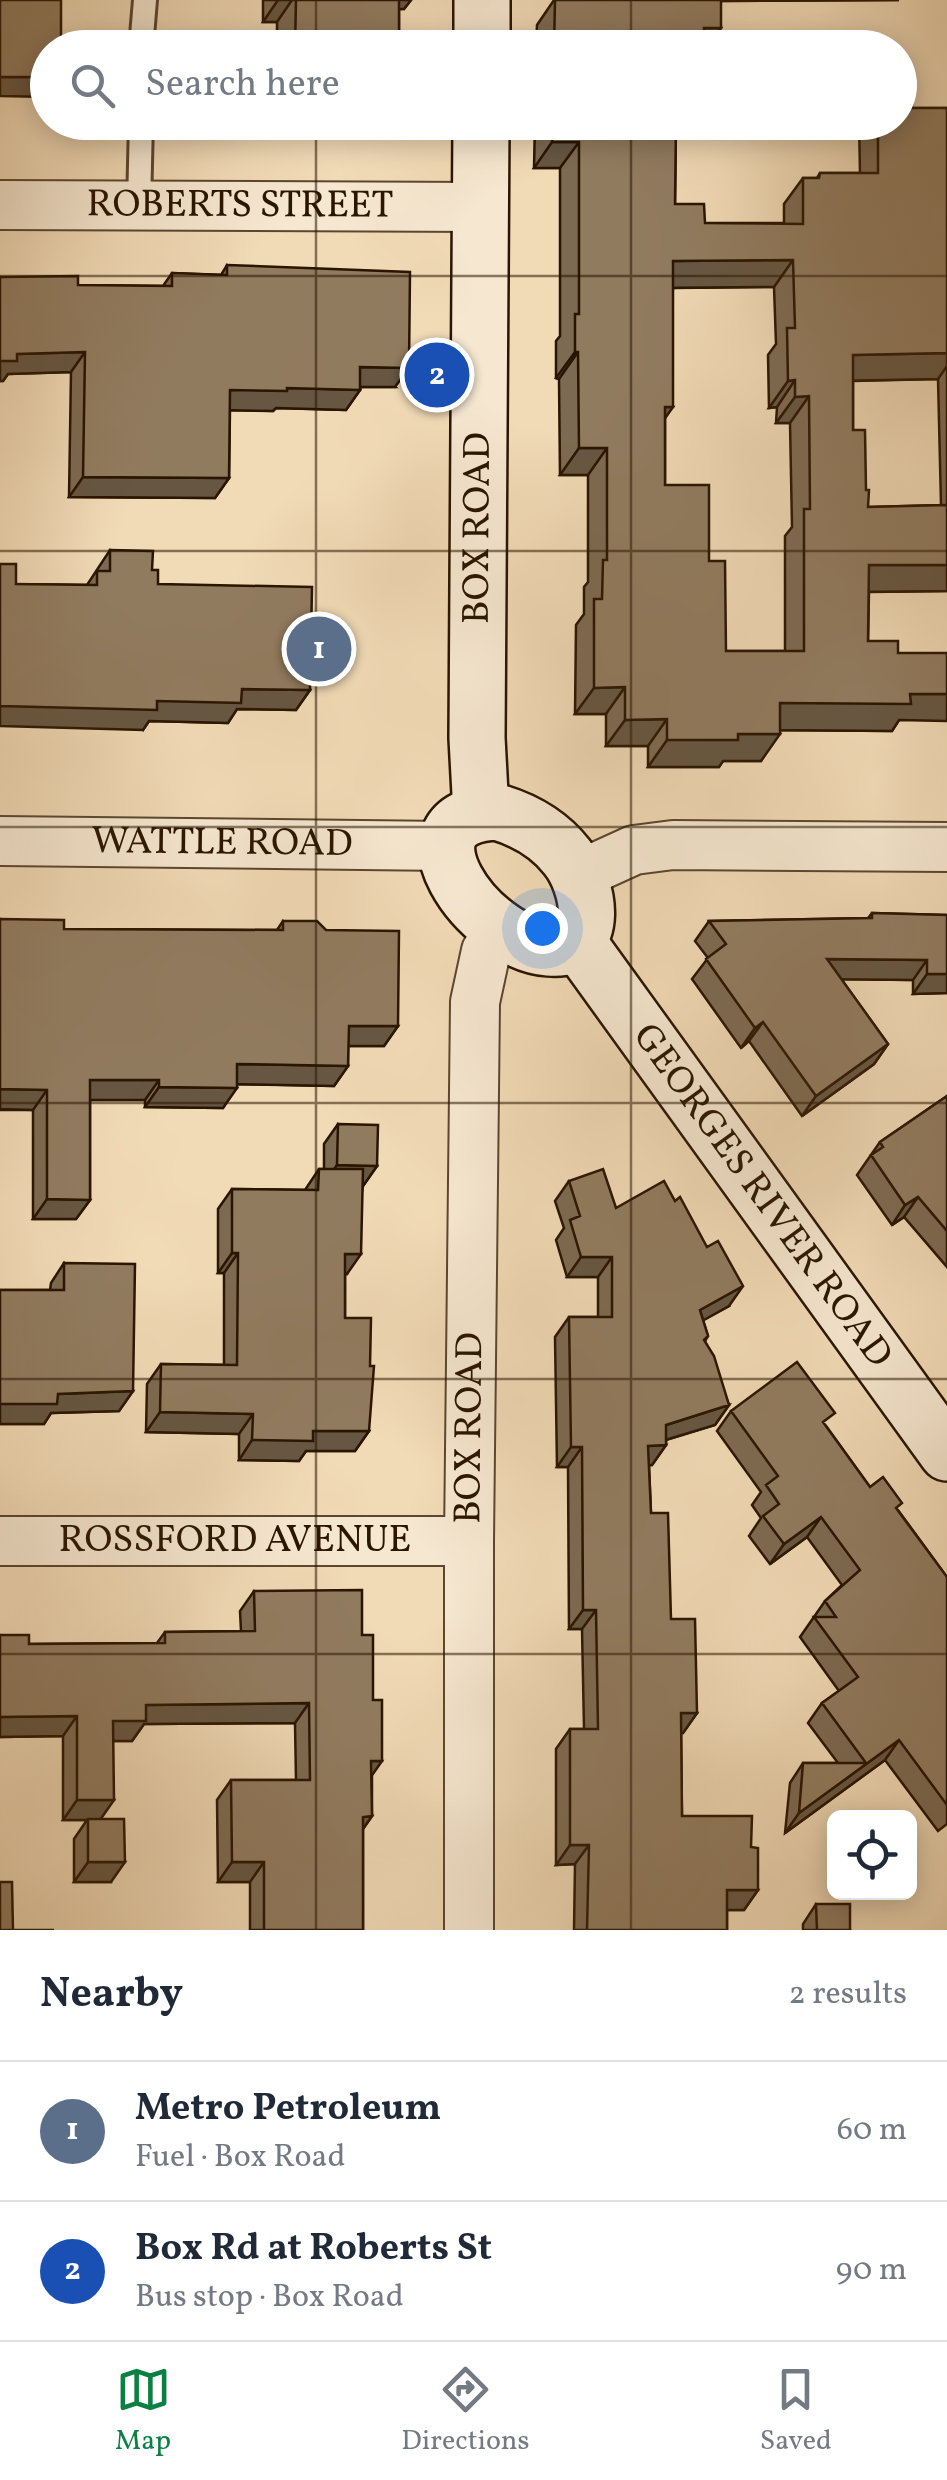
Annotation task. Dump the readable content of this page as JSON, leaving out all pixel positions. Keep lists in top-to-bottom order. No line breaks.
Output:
{"streets":{"street":["ROBERTS STREET","BOX ROAD","WATTLE ROAD","GEORGES RIVER ROAD","ROSSFORD AVENUE"]},"crossings":[["ROBERTS STREET","BOX ROAD"],["BOX ROAD","WATTLE ROAD"],["BOX ROAD","GEORGES RIVER ROAD"],["BOX ROAD","ROSSFORD AVENUE"],["WATTLE ROAD","GEORGES RIVER ROAD"]],"page":{"search":"Search here","pins":["2","1"],"heading":["Nearby","2 results"],"list":[{"mark":"1","name":"Metro Petroleum","note":"Fuel · Box Road","value":"60 m"},{"mark":"2","name":"Box Rd at Roberts St","note":"Bus stop · Box Road","value":"90 m"}],"nav":["Map","Directions","Saved"]}}
